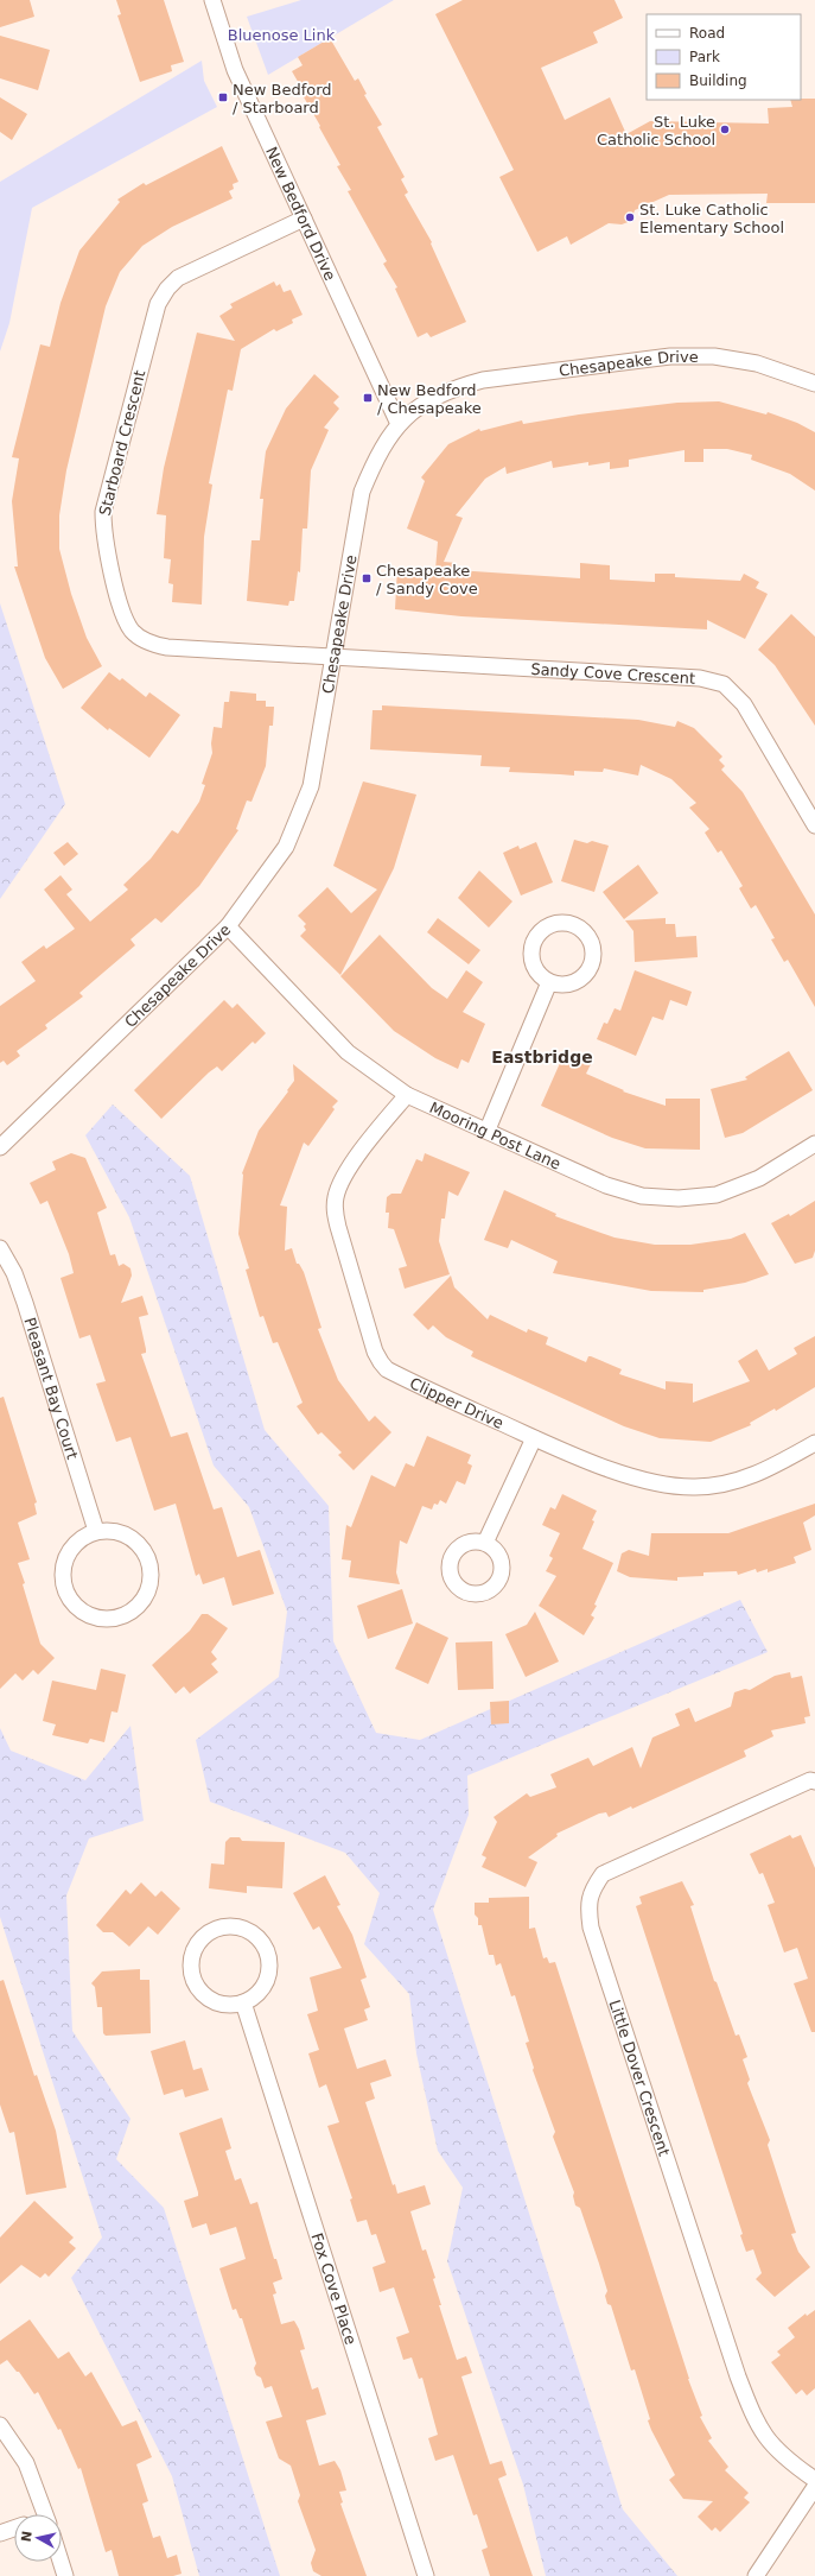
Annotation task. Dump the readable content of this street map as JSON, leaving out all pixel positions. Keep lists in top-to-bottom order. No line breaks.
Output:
{"streets":{"street":["New Bedford Drive","Chesapeake Drive","Starboard Crescent","Sandy Cove Crescent","Mooring Post Lane","Pleasant Bay Court","Clipper Drive","Little Dover Crescent","Fox Cove Place"]},"crossings":[["New Bedford Drive","Chesapeake Drive"],["New Bedford Drive","Starboard Crescent"],["Chesapeake Drive","Starboard Crescent"],["Chesapeake Drive","Sandy Cove Crescent"],["Chesapeake Drive","Mooring Post Lane"],["Starboard Crescent","Sandy Cove Crescent"],["Mooring Post Lane","Clipper Drive"]],"districts":["Eastbridge"],"parks":["Bluenose Link"],"places":{"transit":["New Bedford / Starboard","New Bedford / Chesapeake","Chesapeake / Sandy Cove"],"other":["St. Luke Catholic School","St. Luke Catholic Elementary School"]},"legend":["Road","Park","Building"],"north":"left"}
